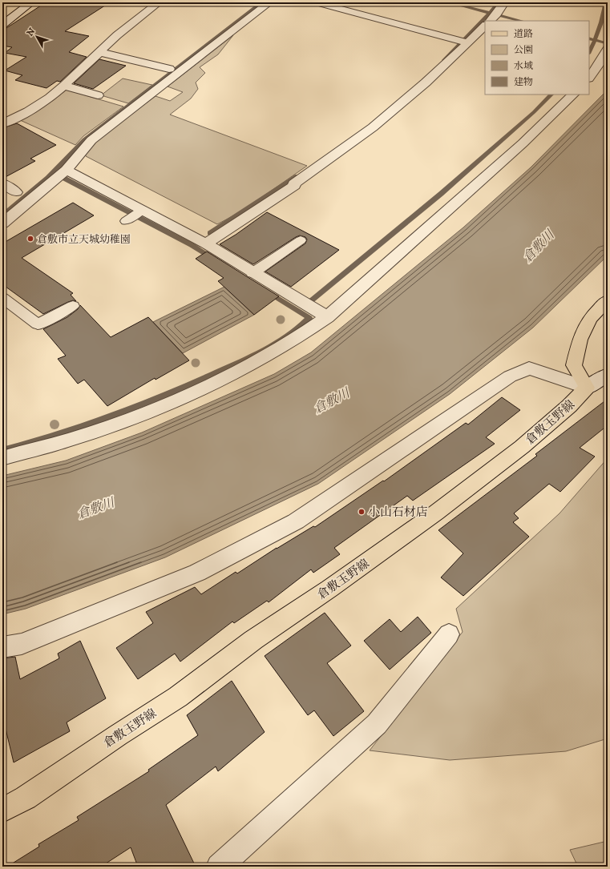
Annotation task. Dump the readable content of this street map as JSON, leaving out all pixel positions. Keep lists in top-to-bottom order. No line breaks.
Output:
{"streets":{"main road":["倉敷玉野線"]},"water":["倉敷川"],"places":["倉敷市立天城幼稚園","小山石材店"],"legend":["道路","公園","水域","建物"],"north":"top left"}
